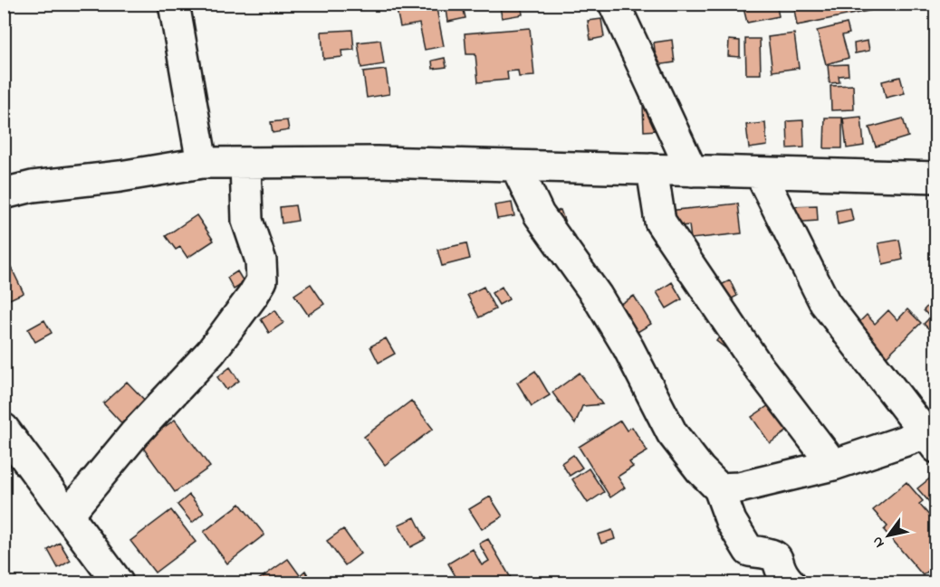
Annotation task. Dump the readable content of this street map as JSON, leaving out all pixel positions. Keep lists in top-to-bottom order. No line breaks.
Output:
{"north":"bottom left"}
